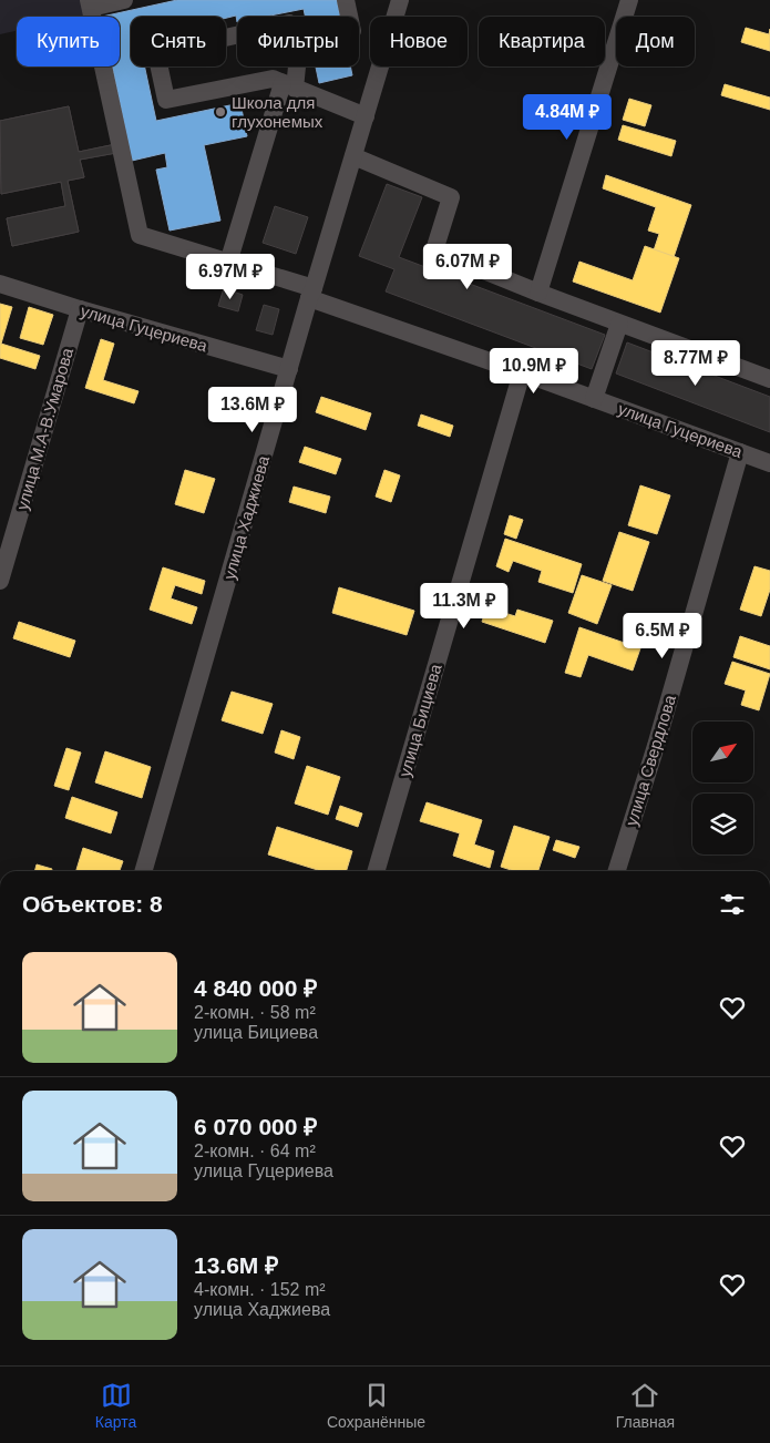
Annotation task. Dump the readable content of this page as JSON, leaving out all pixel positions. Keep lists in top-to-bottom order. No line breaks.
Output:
{"streets":{"street":["улица Гуцериева","улица М.А-В.Умарова","улица Хаджиева","улица Бициева","улица Свердлова"]},"crossings":[["улица Гуцериева","улица М.А-В.Умарова"],["улица Гуцериева","улица Хаджиева"],["улица Гуцериева","улица Бициева"],["улица Гуцериева","улица Свердлова"]],"places":["Школа для глухонемых"],"north":"top right","page":{"chip":["Купить","Снять","Фильтры","Новое","Квартира","Дом"],"price":["4.84M ₽","6.07M ₽","6.97M ₽","8.77M ₽","10.9M ₽","13.6M ₽","11.3M ₽","6.5M ₽"],"heading":"Объектов: 8","list":[{"name":"4 840 000 ₽","note":"2-комн. · 58 m² · улица Бициева"},{"name":"6 070 000 ₽","note":"2-комн. · 64 m² · улица Гуцериева"},{"name":"13.6M ₽","note":"4-комн. · 152 m² · улица Хаджиева"}],"tabs":["Карта","Сохранённые","Главная"]}}
